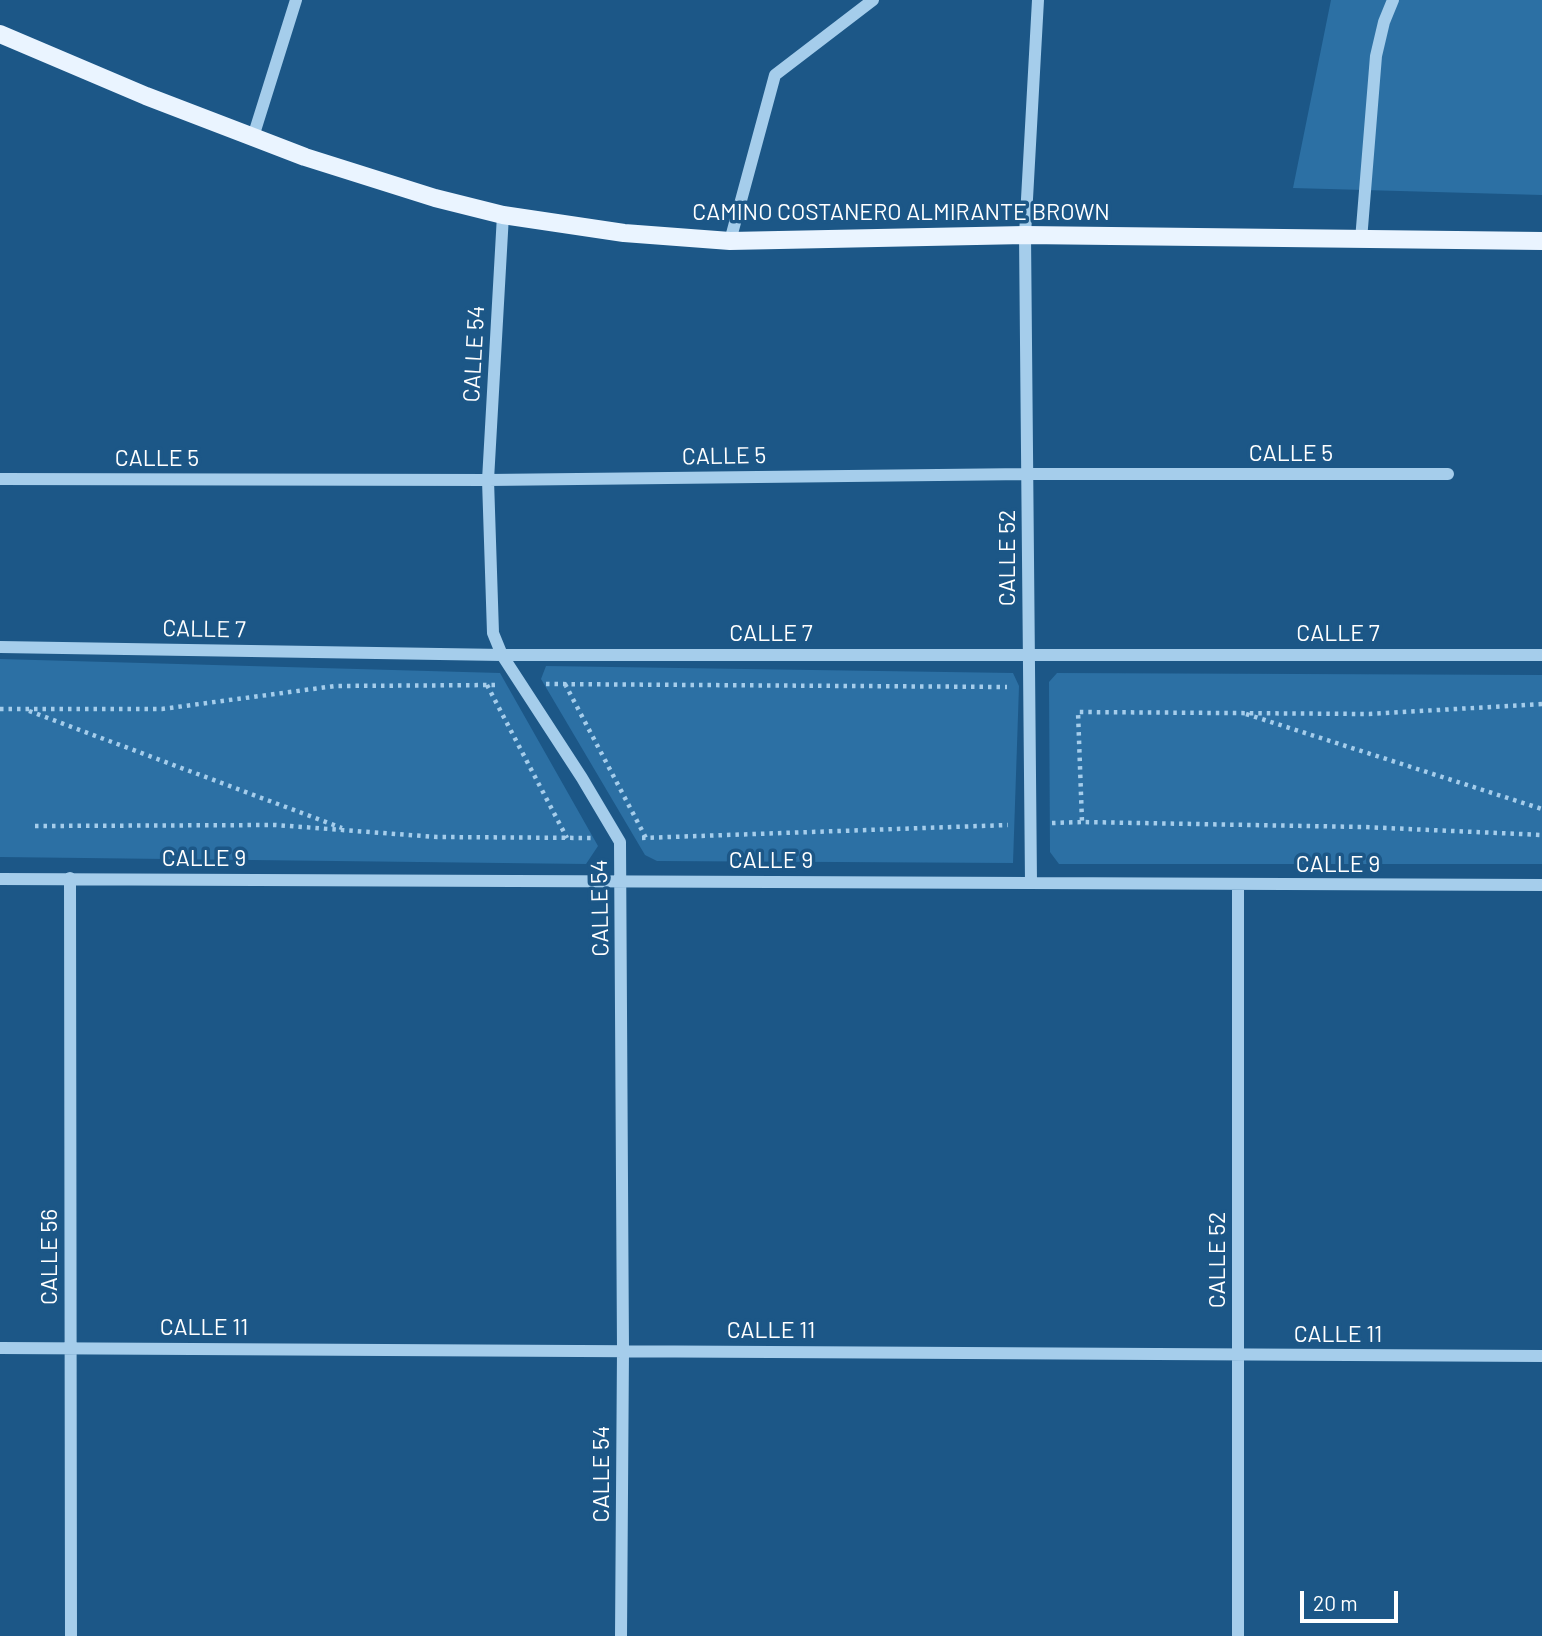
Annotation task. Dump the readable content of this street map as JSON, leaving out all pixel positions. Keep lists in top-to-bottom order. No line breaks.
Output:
{"streets":{"main road":["CAMINO COSTANERO ALMIRANTE BROWN"],"street":["CALLE 54","CALLE 5","CALLE 52","CALLE 7","CALLE 9","CALLE 56","CALLE 11"]},"crossings":[["CAMINO COSTANERO ALMIRANTE BROWN","CALLE 54"],["CAMINO COSTANERO ALMIRANTE BROWN","CALLE 52"],["CALLE 54","CALLE 5"],["CALLE 54","CALLE 7"],["CALLE 54","CALLE 9"],["CALLE 54","CALLE 11"],["CALLE 5","CALLE 52"],["CALLE 52","CALLE 7"],["CALLE 52","CALLE 9"],["CALLE 52","CALLE 11"],["CALLE 9","CALLE 56"],["CALLE 56","CALLE 11"]],"scale_bar":"20 m"}
